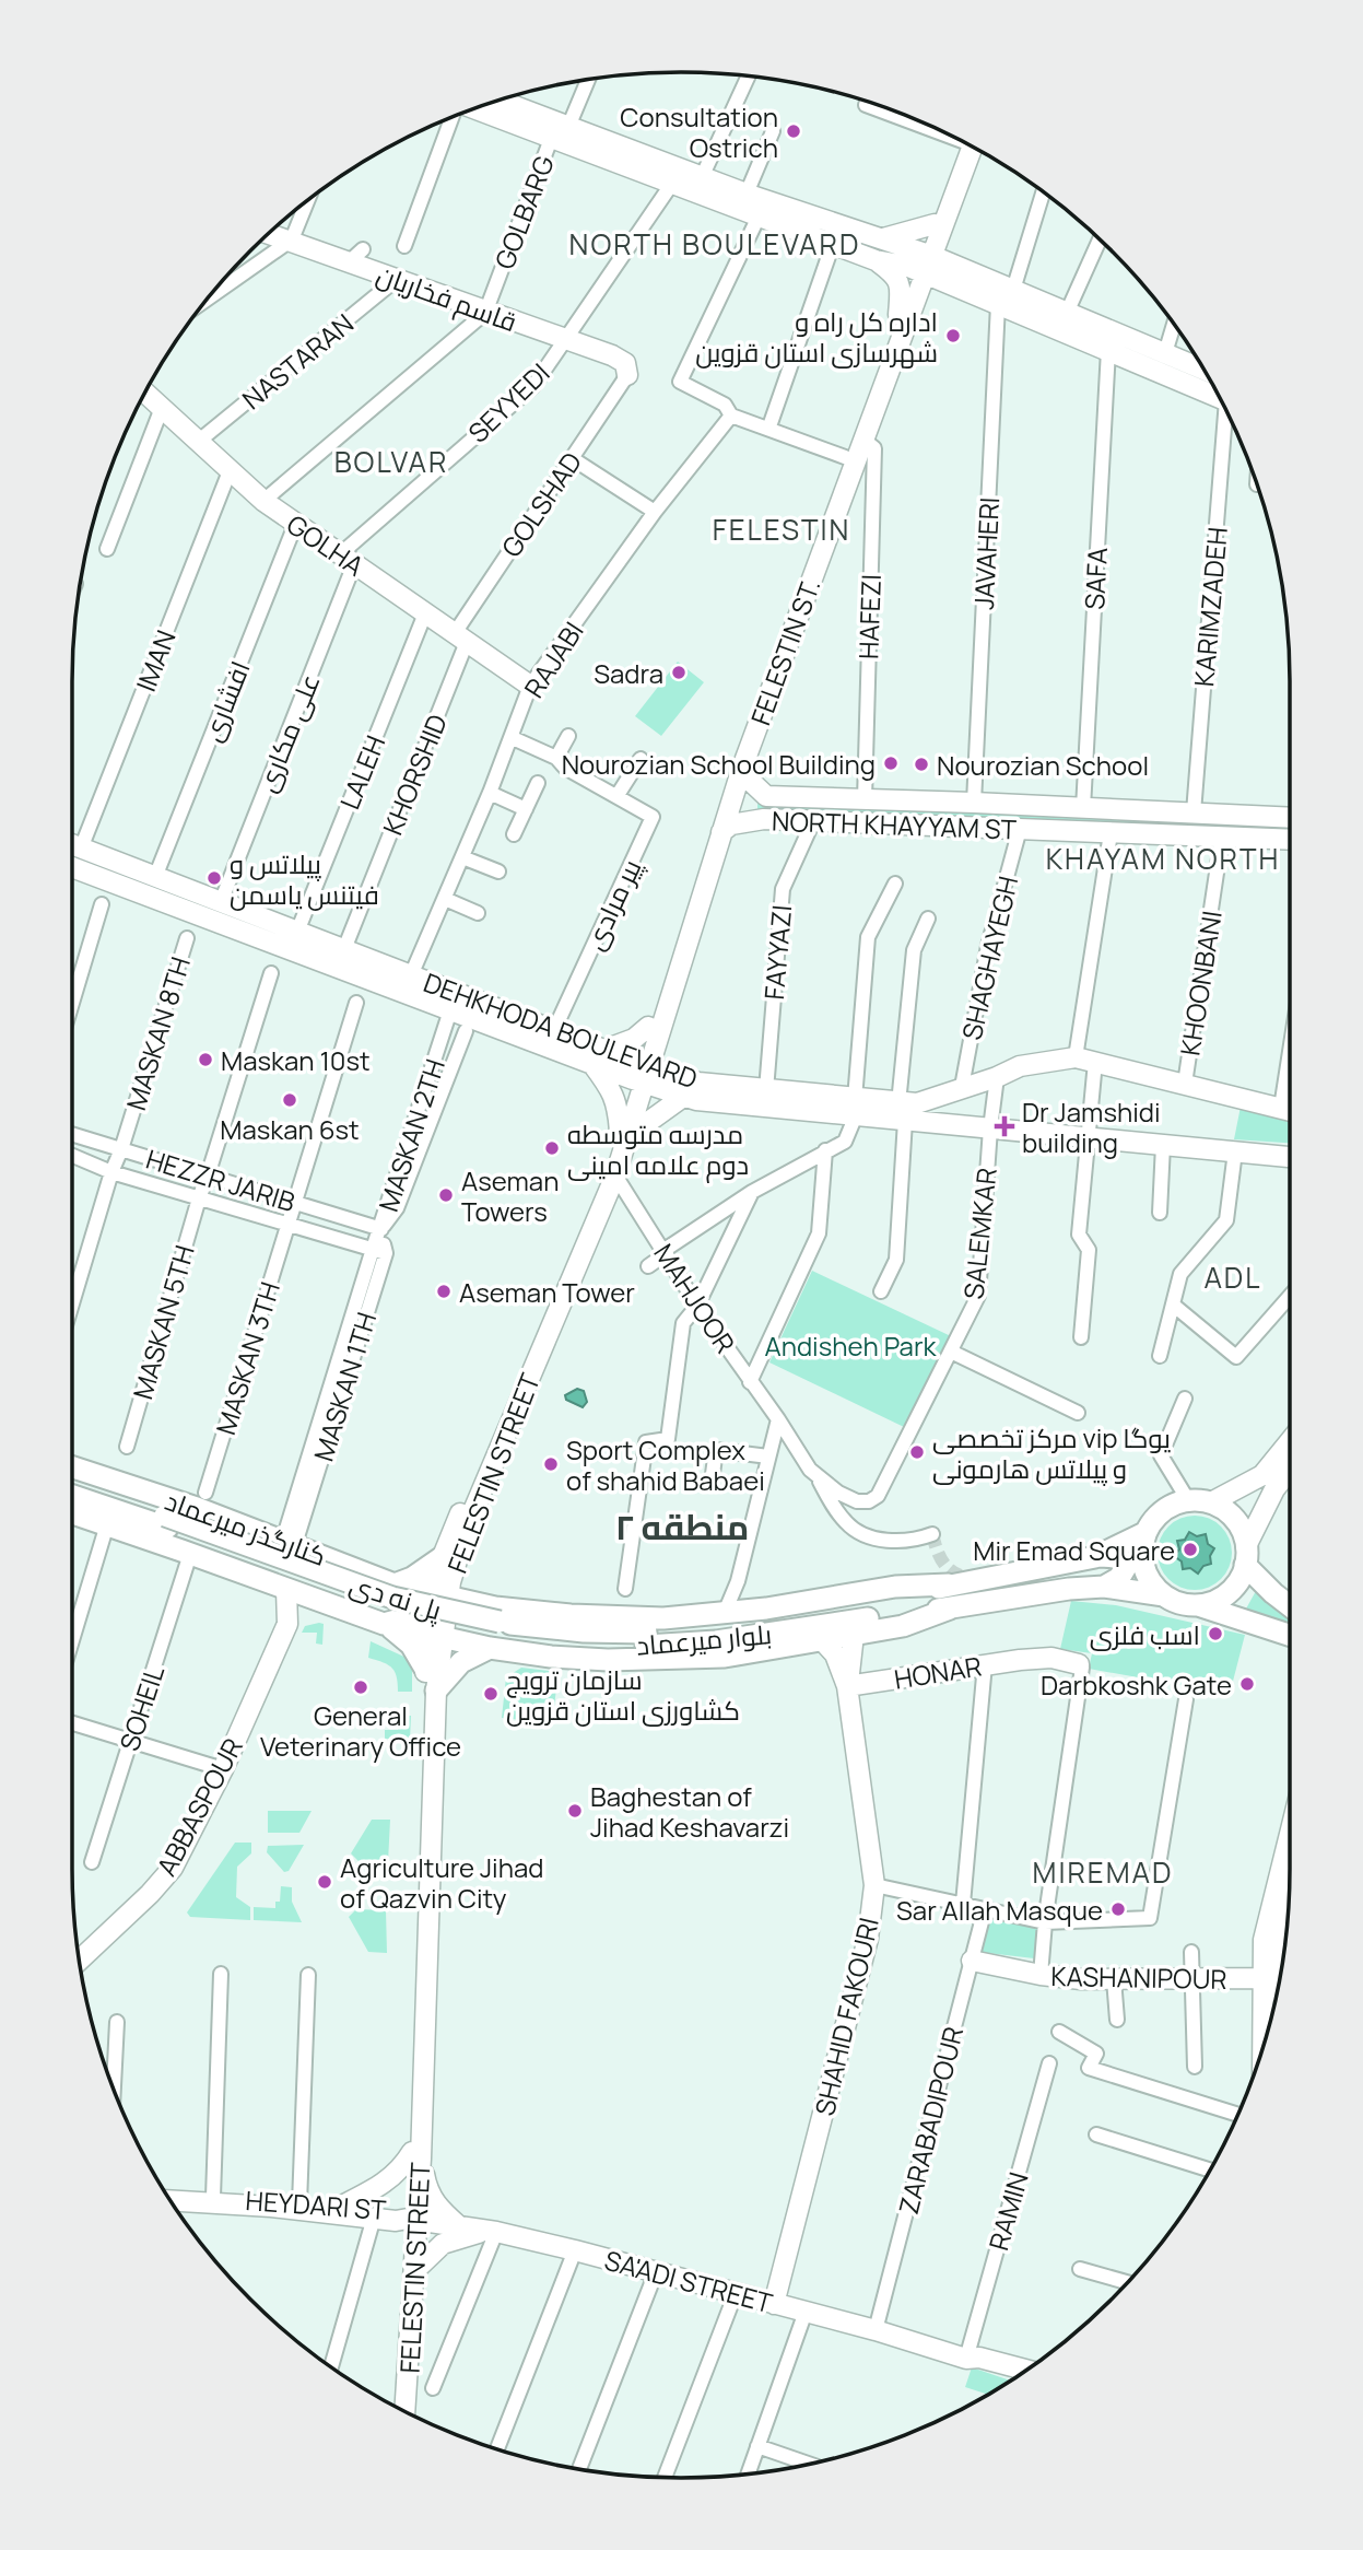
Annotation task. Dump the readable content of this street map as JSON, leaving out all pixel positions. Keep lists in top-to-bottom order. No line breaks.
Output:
{"streets":{"main road":["قاسم فخاریان","GOLHA","FELESTIN ST.","NORTH KHAYYAM ST","DEHKHODA BOULEVARD","FELESTIN STREET","کنارگذر میرعماد","پل نه دی","بلوار میرعماد","HONAR","ABBASPOUR","KASHANIPOUR","SHAHID FAKOURI","HEYDARI ST","SA'ADI STREET"],"street":["GOLBARG","NASTARAN","SEYYEDI","GOLSHAD","JAVAHERI","SAFA","KARIMZADEH","HAFEZI","RAJABI","IMAN","افشاری","علی مکاری","LALEH","KHORSHID","پیر مرادی","FAYYAZI","SHAGHAYEGH","KHOONBANI","MASKAN 8TH","MASKAN 2TH","HEZZR JARIB","SALEMKAR","MAHJOOR","MASKAN 5TH","MASKAN 3TH","MASKAN 1TH","SOHEIL","ZARABADIPOUR","RAMIN"]},"crossings":[["GOLBARG","قاسم فخاریان"],["GOLBARG","GOLHA"],["قاسم فخاریان","NASTARAN"],["قاسم فخاریان","SEYYEDI"],["قاسم فخاریان","GOLSHAD"],["NASTARAN","GOLHA"],["SEYYEDI","GOLHA"],["SEYYEDI","علی مکاری"],["GOLSHAD","GOLHA"],["GOLSHAD","KHORSHID"],["GOLHA","RAJABI"],["GOLHA","IMAN"],["GOLHA","افشاری"],["GOLHA","علی مکاری"],["GOLHA","LALEH"],["GOLHA","KHORSHID"],["JAVAHERI","NORTH KHAYYAM ST"],["SAFA","NORTH KHAYYAM ST"],["KARIMZADEH","NORTH KHAYYAM ST"],["HAFEZI","FELESTIN ST."],["HAFEZI","NORTH KHAYYAM ST"],["FELESTIN ST.","NORTH KHAYYAM ST"],["FELESTIN ST.","DEHKHODA BOULEVARD"],["RAJABI","DEHKHODA BOULEVARD"],["IMAN","DEHKHODA BOULEVARD"],["افشاری","DEHKHODA BOULEVARD"],["علی مکاری","DEHKHODA BOULEVARD"],["LALEH","DEHKHODA BOULEVARD"],["KHORSHID","DEHKHODA BOULEVARD"],["NORTH KHAYYAM ST","FAYYAZI"],["NORTH KHAYYAM ST","SHAGHAYEGH"],["NORTH KHAYYAM ST","KHOONBANI"],["پیر مرادی","DEHKHODA BOULEVARD"],["FAYYAZI","DEHKHODA BOULEVARD"],["SHAGHAYEGH","DEHKHODA BOULEVARD"],["KHOONBANI","DEHKHODA BOULEVARD"],["DEHKHODA BOULEVARD","MASKAN 2TH"],["DEHKHODA BOULEVARD","SALEMKAR"],["MASKAN 8TH","HEZZR JARIB"],["MASKAN 2TH","HEZZR JARIB"],["MASKAN 2TH","MASKAN 1TH"],["HEZZR JARIB","MASKAN 5TH"],["HEZZR JARIB","MASKAN 3TH"],["HEZZR JARIB","MASKAN 1TH"],["SALEMKAR","MAHJOOR"],["MAHJOOR","FELESTIN STREET"],["MASKAN 1TH","کنارگذر میرعماد"],["FELESTIN STREET","کنارگذر میرعماد"],["FELESTIN STREET","HEYDARI ST"],["FELESTIN STREET","SA'ADI STREET"],["کنارگذر میرعماد","پل نه دی"],["کنارگذر میرعماد","بلوار میرعماد"],["کنارگذر میرعماد","SOHEIL"],["پل نه دی","بلوار میرعماد"],["HONAR","SHAHID FAKOURI"],["KASHANIPOUR","SHAHID FAKOURI"],["KASHANIPOUR","ZARABADIPOUR"],["SHAHID FAKOURI","SA'ADI STREET"],["ZARABADIPOUR","SA'ADI STREET"],["HEYDARI ST","SA'ADI STREET"],["RAMIN","SA'ADI STREET"]],"districts":["NORTH BOULEVARD","BOLVAR","FELESTIN","KHAYAM NORTH","ADL","منطقه ۲","MIREMAD"],"parks":["Andisheh Park"],"places":{"other":["Consultation Ostrich","اداره کل راه و شهرسازی استان قزوین","Sadra","Nourozian School Building","Nourozian School","پیلاتس و فیتنس یاسمن","Maskan 10st","Maskan 6st","مدرسه متوسطه دوم علامه امینی","Aseman Towers","Aseman Tower","مرکز تخصصی vip یوگا و پیلاتس هارمونی","Sport Complex of shahid Babaei","Mir Emad Square","اسب فلزی","Darbkoshk Gate","General Veterinary Office","سازمان ترویج کشاورزی استان قزوین","Baghestan of Jihad Keshavarzi","Agriculture Jihad of Qazvin City","Sar Allah Masque"],"health":["Dr Jamshidi building"]}}
